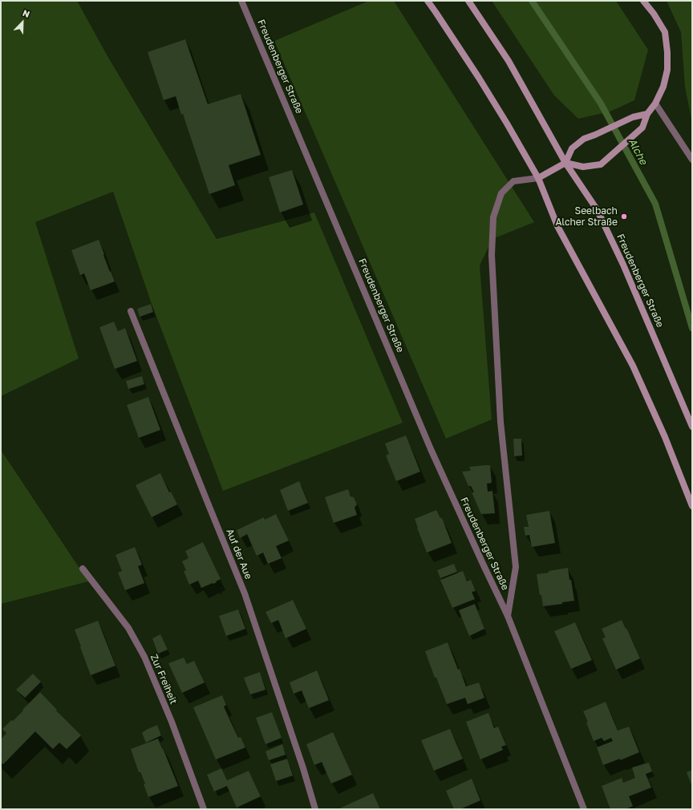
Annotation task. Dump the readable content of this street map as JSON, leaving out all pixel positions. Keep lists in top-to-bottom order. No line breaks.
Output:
{"streets":{"main road":["Freudenberger Straße"],"street":["Auf der Aue","Zur Freiheit"]},"water":["Alche"],"places":["Seelbach Alcher Straße"],"north":"top right"}
